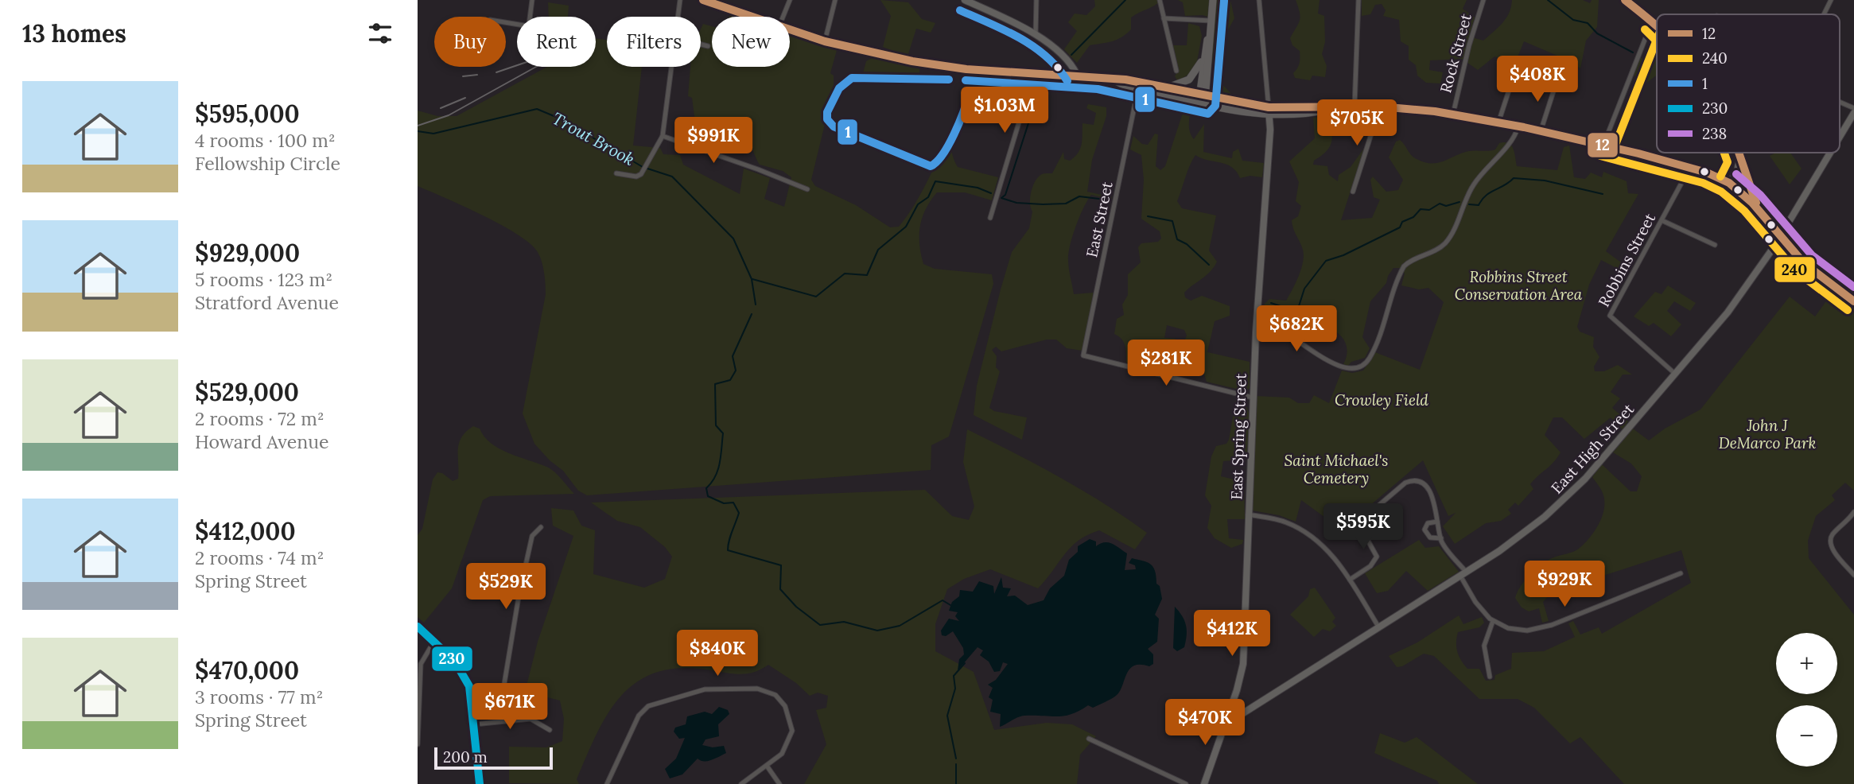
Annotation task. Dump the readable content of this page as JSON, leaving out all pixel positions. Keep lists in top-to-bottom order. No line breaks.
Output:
{"streets":{"main road":["East Spring Street","East High Street"],"street":["Rock Street","East Street","Robbins Street"]},"crossings":[["East Street","East Spring Street"],["Robbins Street","East High Street"],["East Spring Street","East High Street"]],"water":["Trout Brook"],"parks":["Robbins Street Conservation Area","Crowley Field","John J DeMarco Park","Saint Michael's Cemetery"],"lines":["transit line 12","transit line 1","transit line 240","transit line 238","transit line 230"],"legend":["12","240","1","230","238"],"scale_bar":"200 m","page":{"heading":"13 homes","chip":["Buy","Rent","Filters","New"],"price":["$408K","$1.03M","$705K","$991K","$682K","$281K","$595K","$929K","$529K","$412K","$840K","$671K","$470K"],"list":[{"name":"$595,000","note":"4 rooms · 100 m² · Fellowship Circle"},{"name":"$929,000","note":"5 rooms · 123 m² · Stratford Avenue"},{"name":"$529,000","note":"2 rooms · 72 m² · Howard Avenue"},{"name":"$412,000","note":"2 rooms · 74 m² · Spring Street"},{"name":"$470,000","note":"3 rooms · 77 m² · Spring Street"}],"map_buttons":["+","−"],"scale":"200 m"}}
